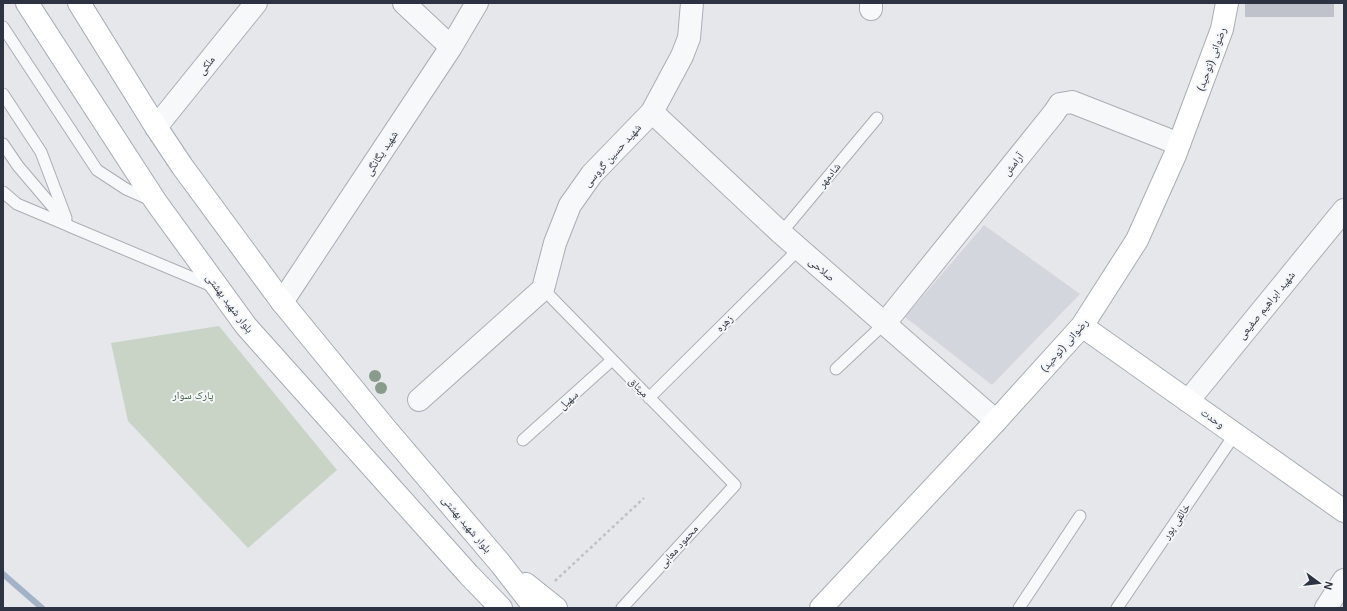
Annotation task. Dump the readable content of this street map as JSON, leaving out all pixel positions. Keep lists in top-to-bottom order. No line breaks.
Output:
{"streets":{"main road":["رضوانی (توحید)","بلوار شهید بهشتی","وحدت"],"street":["ملکی","شهید یگانگی","شهید حسین گروسی","آرامش","صلاحی","شهید ابراهیم صفیعی"],"lane":["شادمهر","زهره","میثاق","سهیل","خالقی پور","محمود معابی"]},"crossings":[["رضوانی (توحید)","آرامش"],["رضوانی (توحید)","صلاحی"],["رضوانی (توحید)","وحدت"],["ملکی","بلوار شهید بهشتی"],["شهید یگانگی","بلوار شهید بهشتی"],["شهید حسین گروسی","صلاحی"],["شهید حسین گروسی","میثاق"],["آرامش","صلاحی"],["شادمهر","صلاحی"],["صلاحی","زهره"],["شهید ابراهیم صفیعی","وحدت"],["زهره","میثاق"],["میثاق","سهیل"],["میثاق","محمود معابی"],["وحدت","خالقی پور"]],"parks":["پارک سوار"],"north":"right"}
